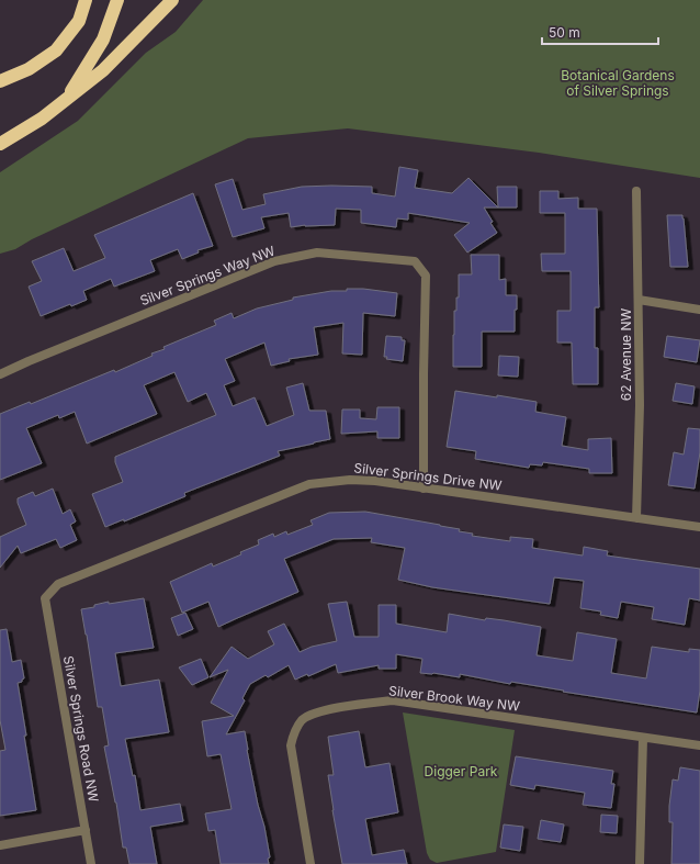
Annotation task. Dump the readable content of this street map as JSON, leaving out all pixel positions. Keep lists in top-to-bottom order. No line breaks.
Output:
{"streets":{"street":["Silver Springs Way NW","62 Avenue NW","Silver Springs Drive NW","Silver Brook Way NW","Silver Springs Road NW"]},"crossings":[["Silver Springs Way NW","Silver Springs Drive NW"],["62 Avenue NW","Silver Springs Drive NW"],["Silver Springs Drive NW","Silver Springs Road NW"]],"parks":["Botanical Gardens of Silver Springs","Digger Park"],"scale_bar":"50 m"}
